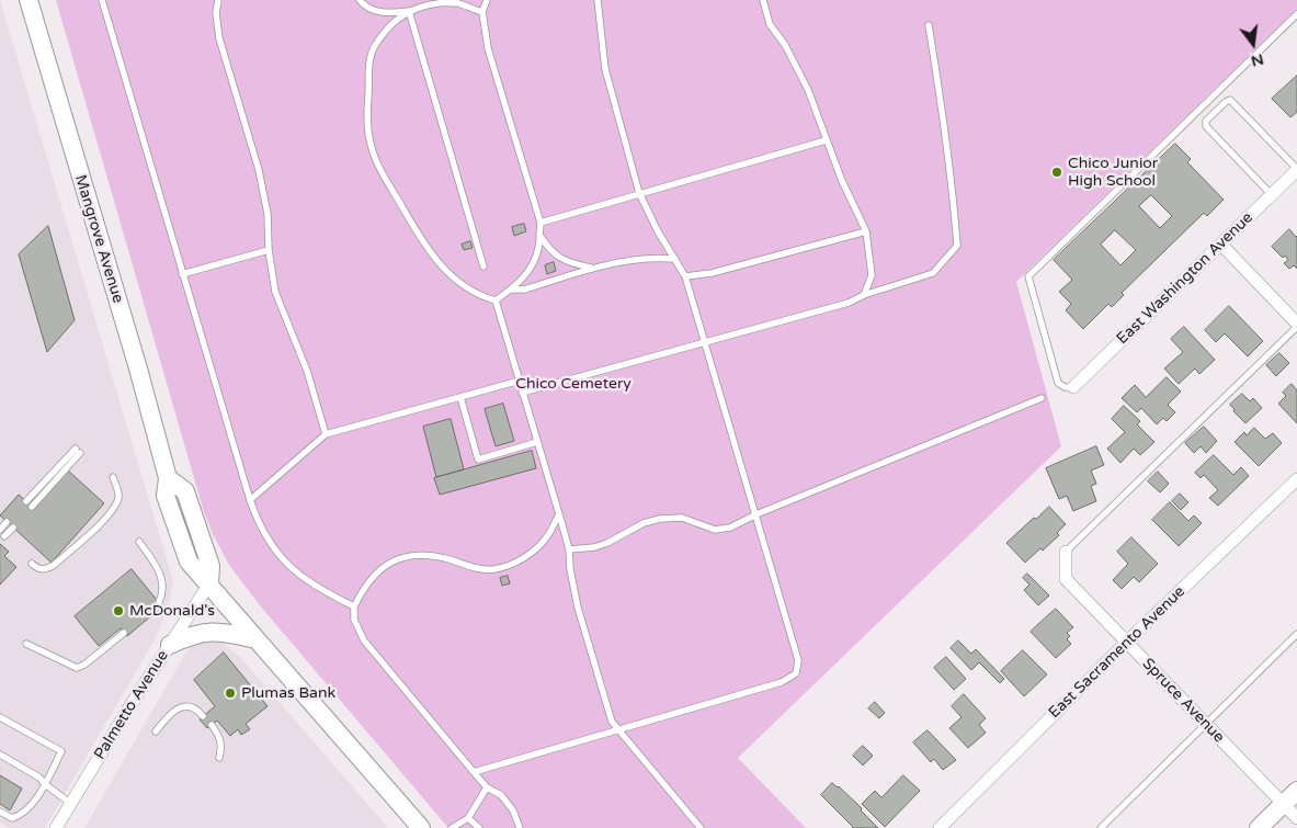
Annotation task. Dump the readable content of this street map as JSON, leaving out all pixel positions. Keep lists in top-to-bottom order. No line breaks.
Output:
{"streets":{"street":["Mangrove Avenue","East Washington Avenue","East Sacramento Avenue","Spruce Avenue","Palmetto Avenue"]},"crossings":[["Mangrove Avenue","Palmetto Avenue"],["East Sacramento Avenue","Spruce Avenue"]],"parks":["Chico Cemetery"],"places":["Chico Junior High School","McDonald's","Plumas Bank"],"north":"bottom"}
